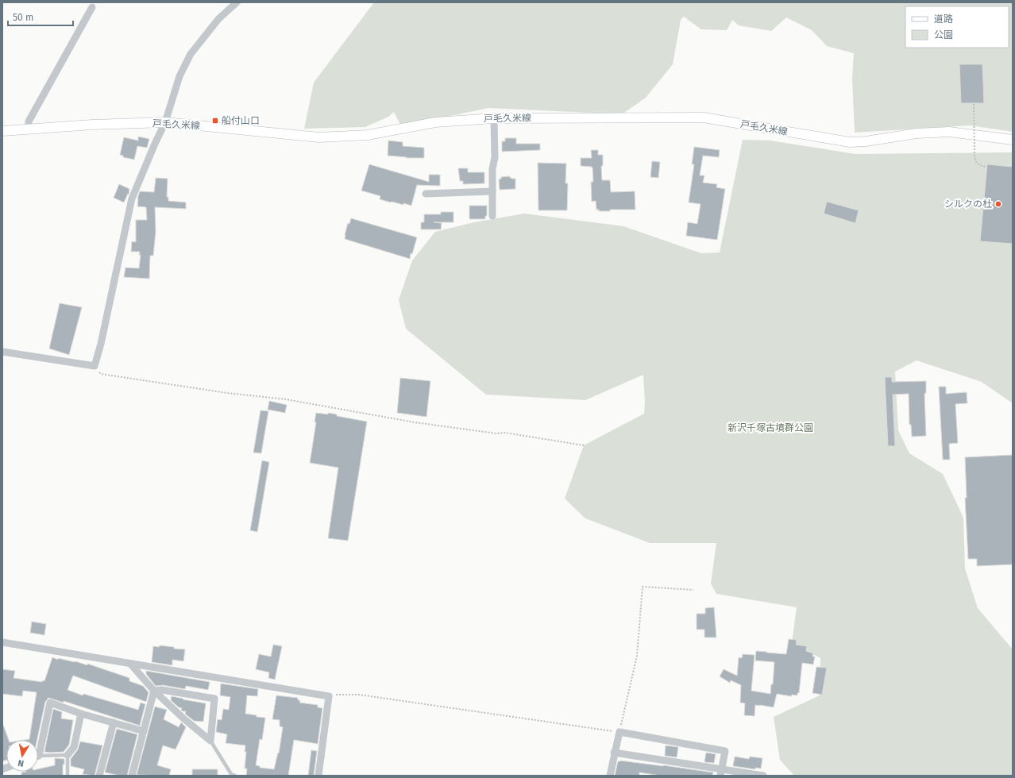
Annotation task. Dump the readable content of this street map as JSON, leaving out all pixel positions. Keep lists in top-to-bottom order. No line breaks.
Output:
{"streets":{"main road":["戸毛久米線"]},"parks":["新沢千塚古墳群公園"],"places":{"transit":["船付山口"],"other":["シルクの杜"]},"legend":["道路","公園"],"scale_bar":"50 m","north":"bottom"}
